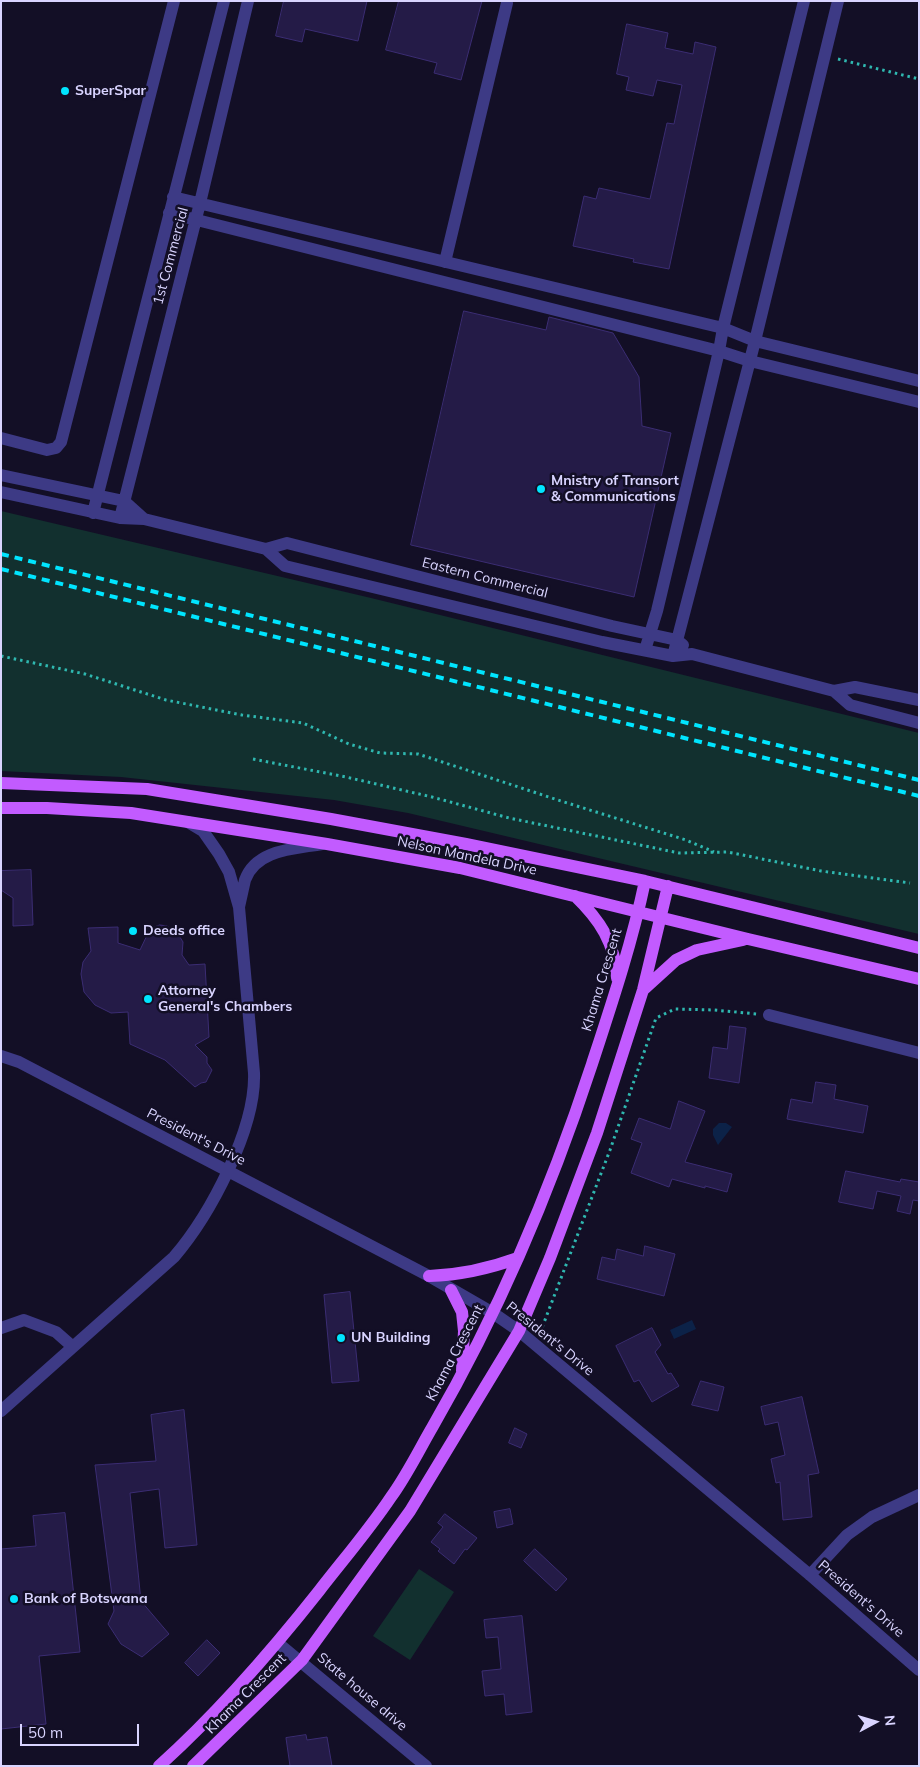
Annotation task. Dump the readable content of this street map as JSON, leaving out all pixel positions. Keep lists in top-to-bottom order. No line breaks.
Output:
{"streets":{"main road":["Nelson Mandela Drive","Khama Crescent"],"street":["1st Commercial","Eastern Commercial","President's Drive","State house drive"]},"crossings":[["1st Commercial","Eastern Commercial"],["Nelson Mandela Drive","Khama Crescent"],["Khama Crescent","President's Drive"],["Khama Crescent","State house drive"]],"places":["SuperSpar","Mnistry of Transort & Communications","Deeds office","Attorney General's Chambers","UN Building","Bank of Botswana"],"scale_bar":"50 m","north":"right"}
